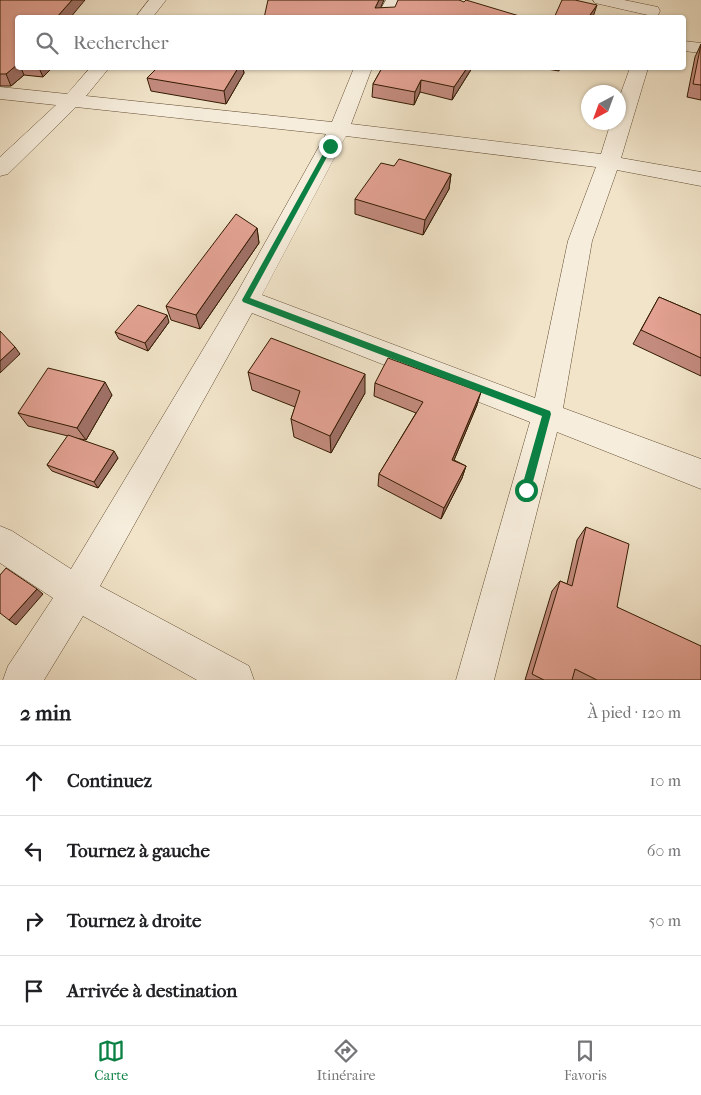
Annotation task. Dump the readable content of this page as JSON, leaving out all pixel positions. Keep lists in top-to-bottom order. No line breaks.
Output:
{"north":"bottom left","page":{"search":"Rechercher","heading":["2 min","À pied · 120 m"],"list":[["Continuez","10 m"],["Tournez à gauche","60 m"],["Tournez à droite","50 m"],"Arrivée à destination"],"nav":["Carte","Itinéraire","Favoris"]}}
